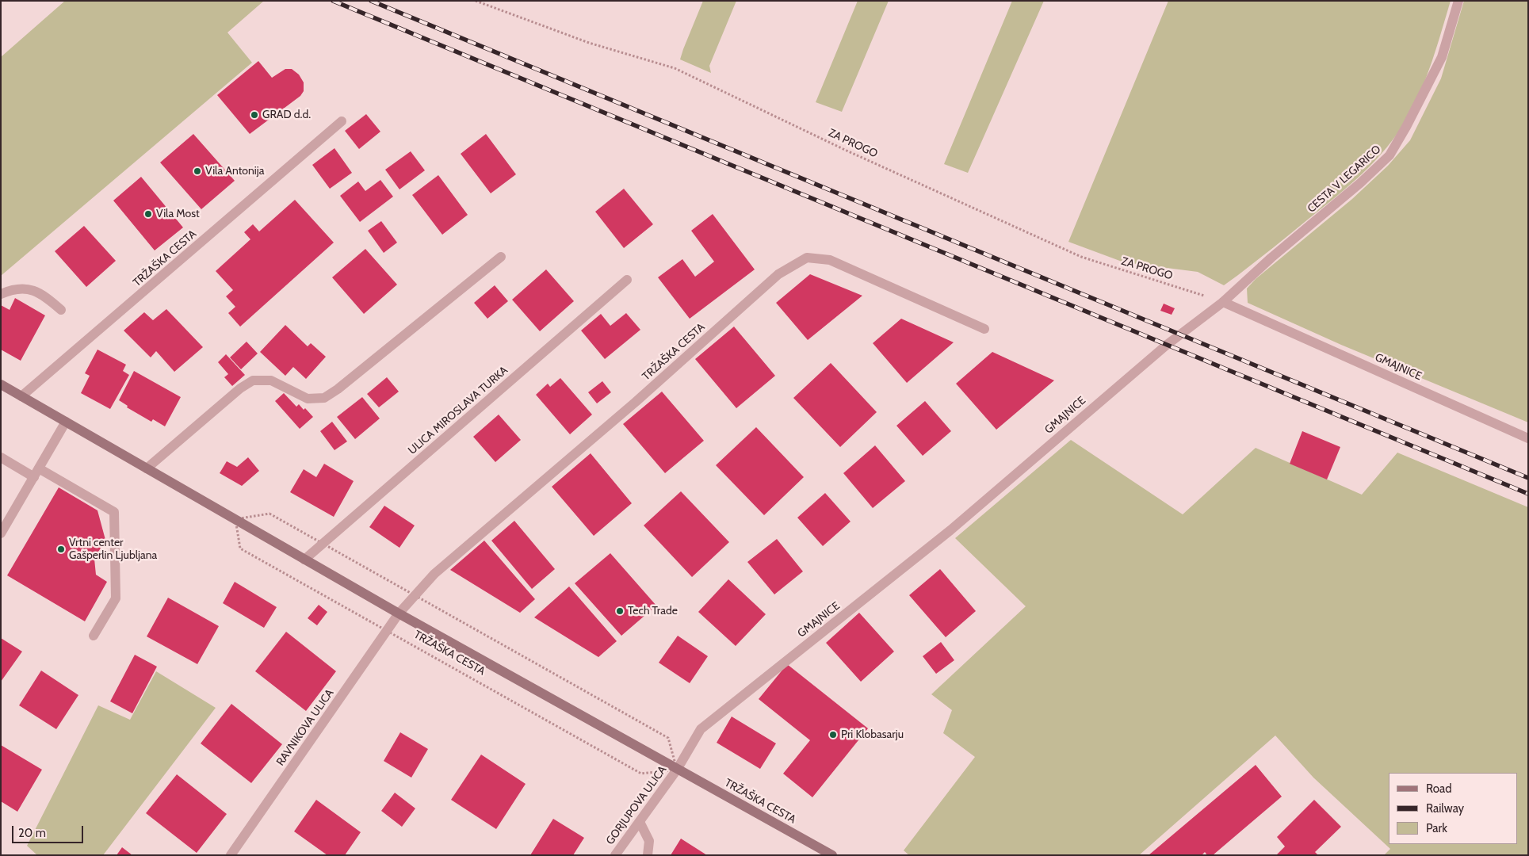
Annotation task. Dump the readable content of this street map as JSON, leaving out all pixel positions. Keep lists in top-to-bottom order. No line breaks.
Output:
{"streets":{"main road":["TRŽAŠKA CESTA"],"street":["CESTA V LEGARICO","GMAJNICE","ULICA MIROSLAVA TURKA","RAVNIKOVA ULICA","GORJUPOVA ULICA"],"path":["ZA PROGO"]},"crossings":[["ZA PROGO","CESTA V LEGARICO"],["ZA PROGO","GMAJNICE"],["CESTA V LEGARICO","GMAJNICE"],["TRŽAŠKA CESTA","GMAJNICE"],["TRŽAŠKA CESTA","ULICA MIROSLAVA TURKA"],["TRŽAŠKA CESTA","RAVNIKOVA ULICA"],["TRŽAŠKA CESTA","GORJUPOVA ULICA"],["GMAJNICE","GORJUPOVA ULICA"]],"places":["GRAD d.d.","Vila Antonija","Vila Most","Vrtni center Gašperlin Ljubljana","Tech Trade","Pri Klobasarju"],"legend":["Road","Railway","Park"],"scale_bar":"20 m"}
